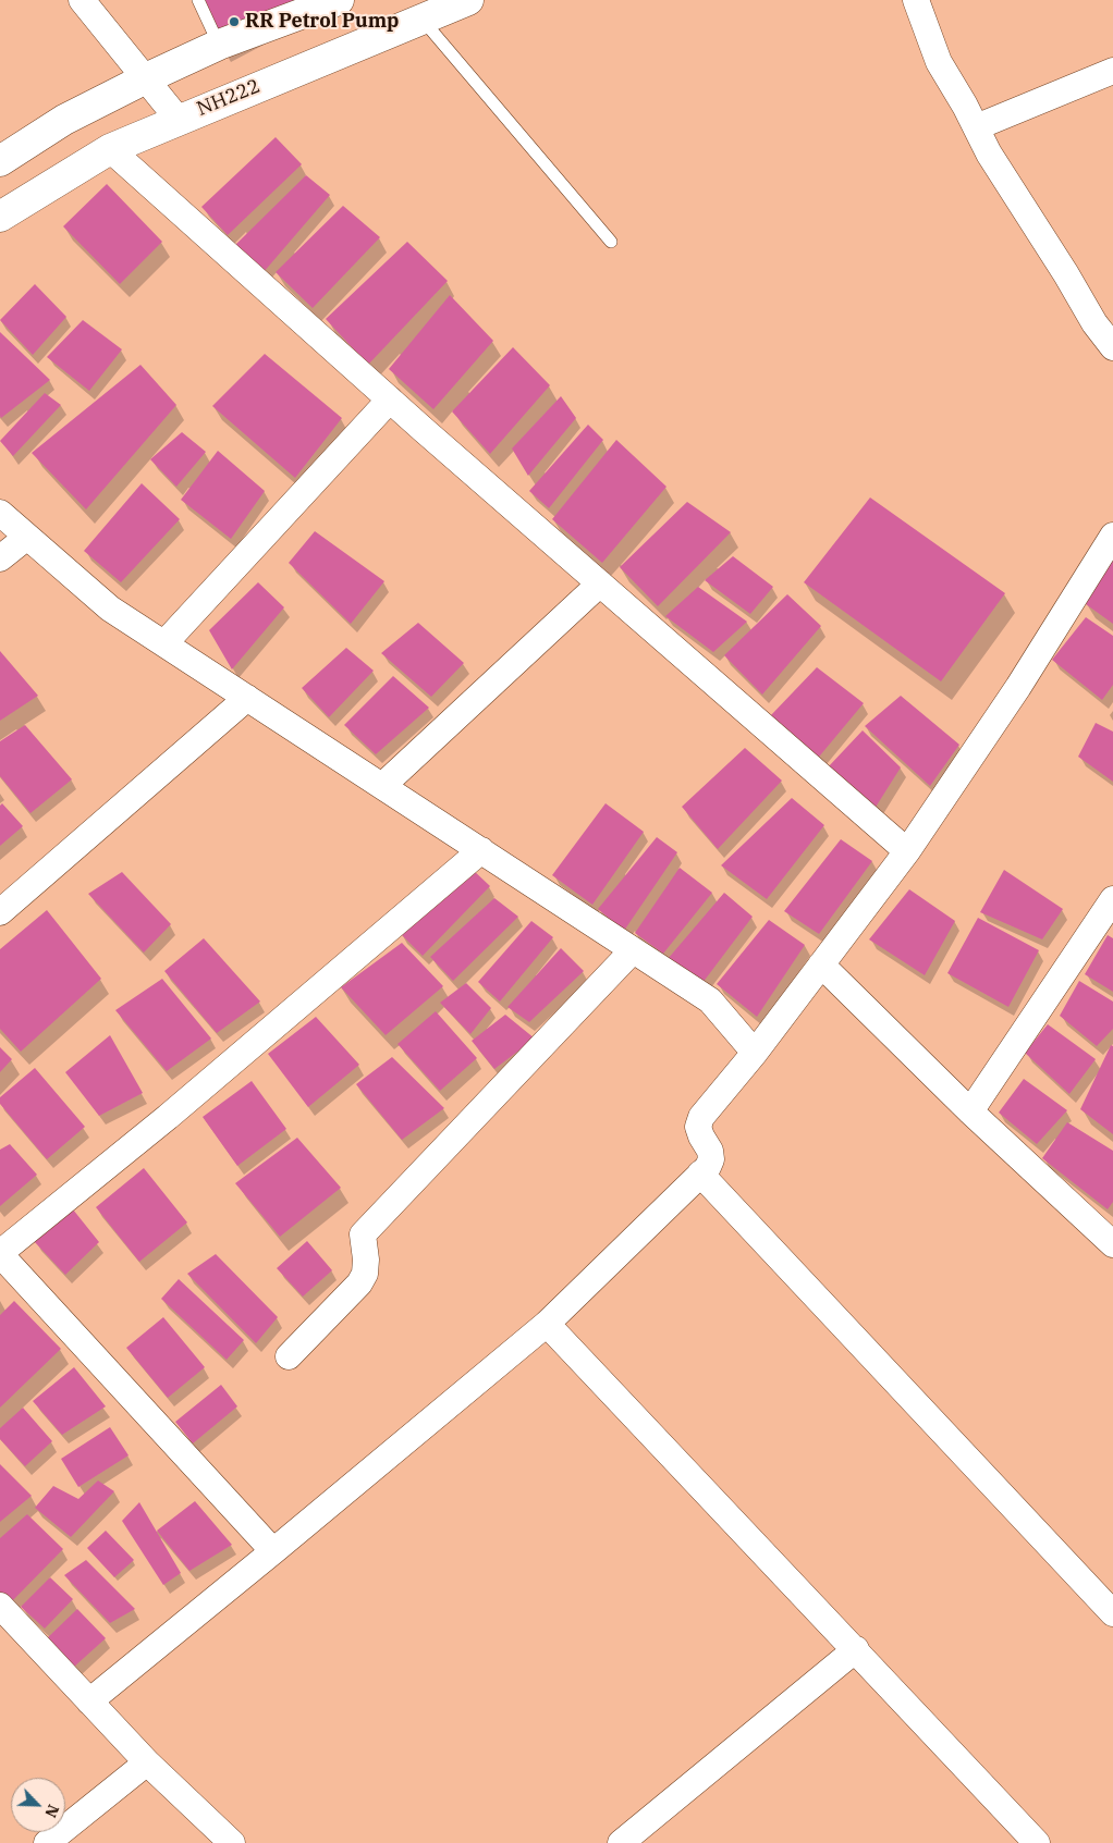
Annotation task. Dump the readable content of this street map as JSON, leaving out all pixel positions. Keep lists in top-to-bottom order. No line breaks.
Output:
{"streets":{"highway":["NH222"]},"places":["RR Petrol Pump"],"north":"bottom right"}
